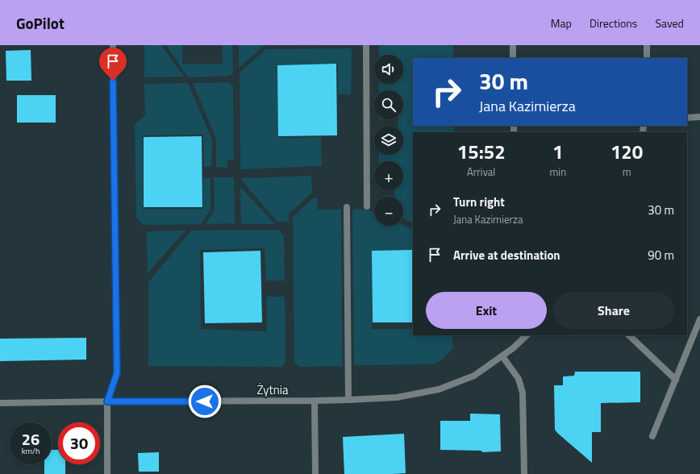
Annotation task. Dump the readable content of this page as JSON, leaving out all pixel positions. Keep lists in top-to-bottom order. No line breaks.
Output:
{"streets":{"street":["Żytnia"]},"page":{"header":"GoPilot","nav":["Map","Directions","Saved"],"map_buttons":["+","−"],"turn":["30 m","Jana Kazimierza"],"eta":["15:52","Arrival","1","min","120","m"],"list":[{"name":"Turn right","note":"Jana Kazimierza","value":"30 m"},{"name":"Arrive at destination","value":"90 m"}],"buttons":["Exit","Share"],"speed":"26 km/h","limit":"30"}}
